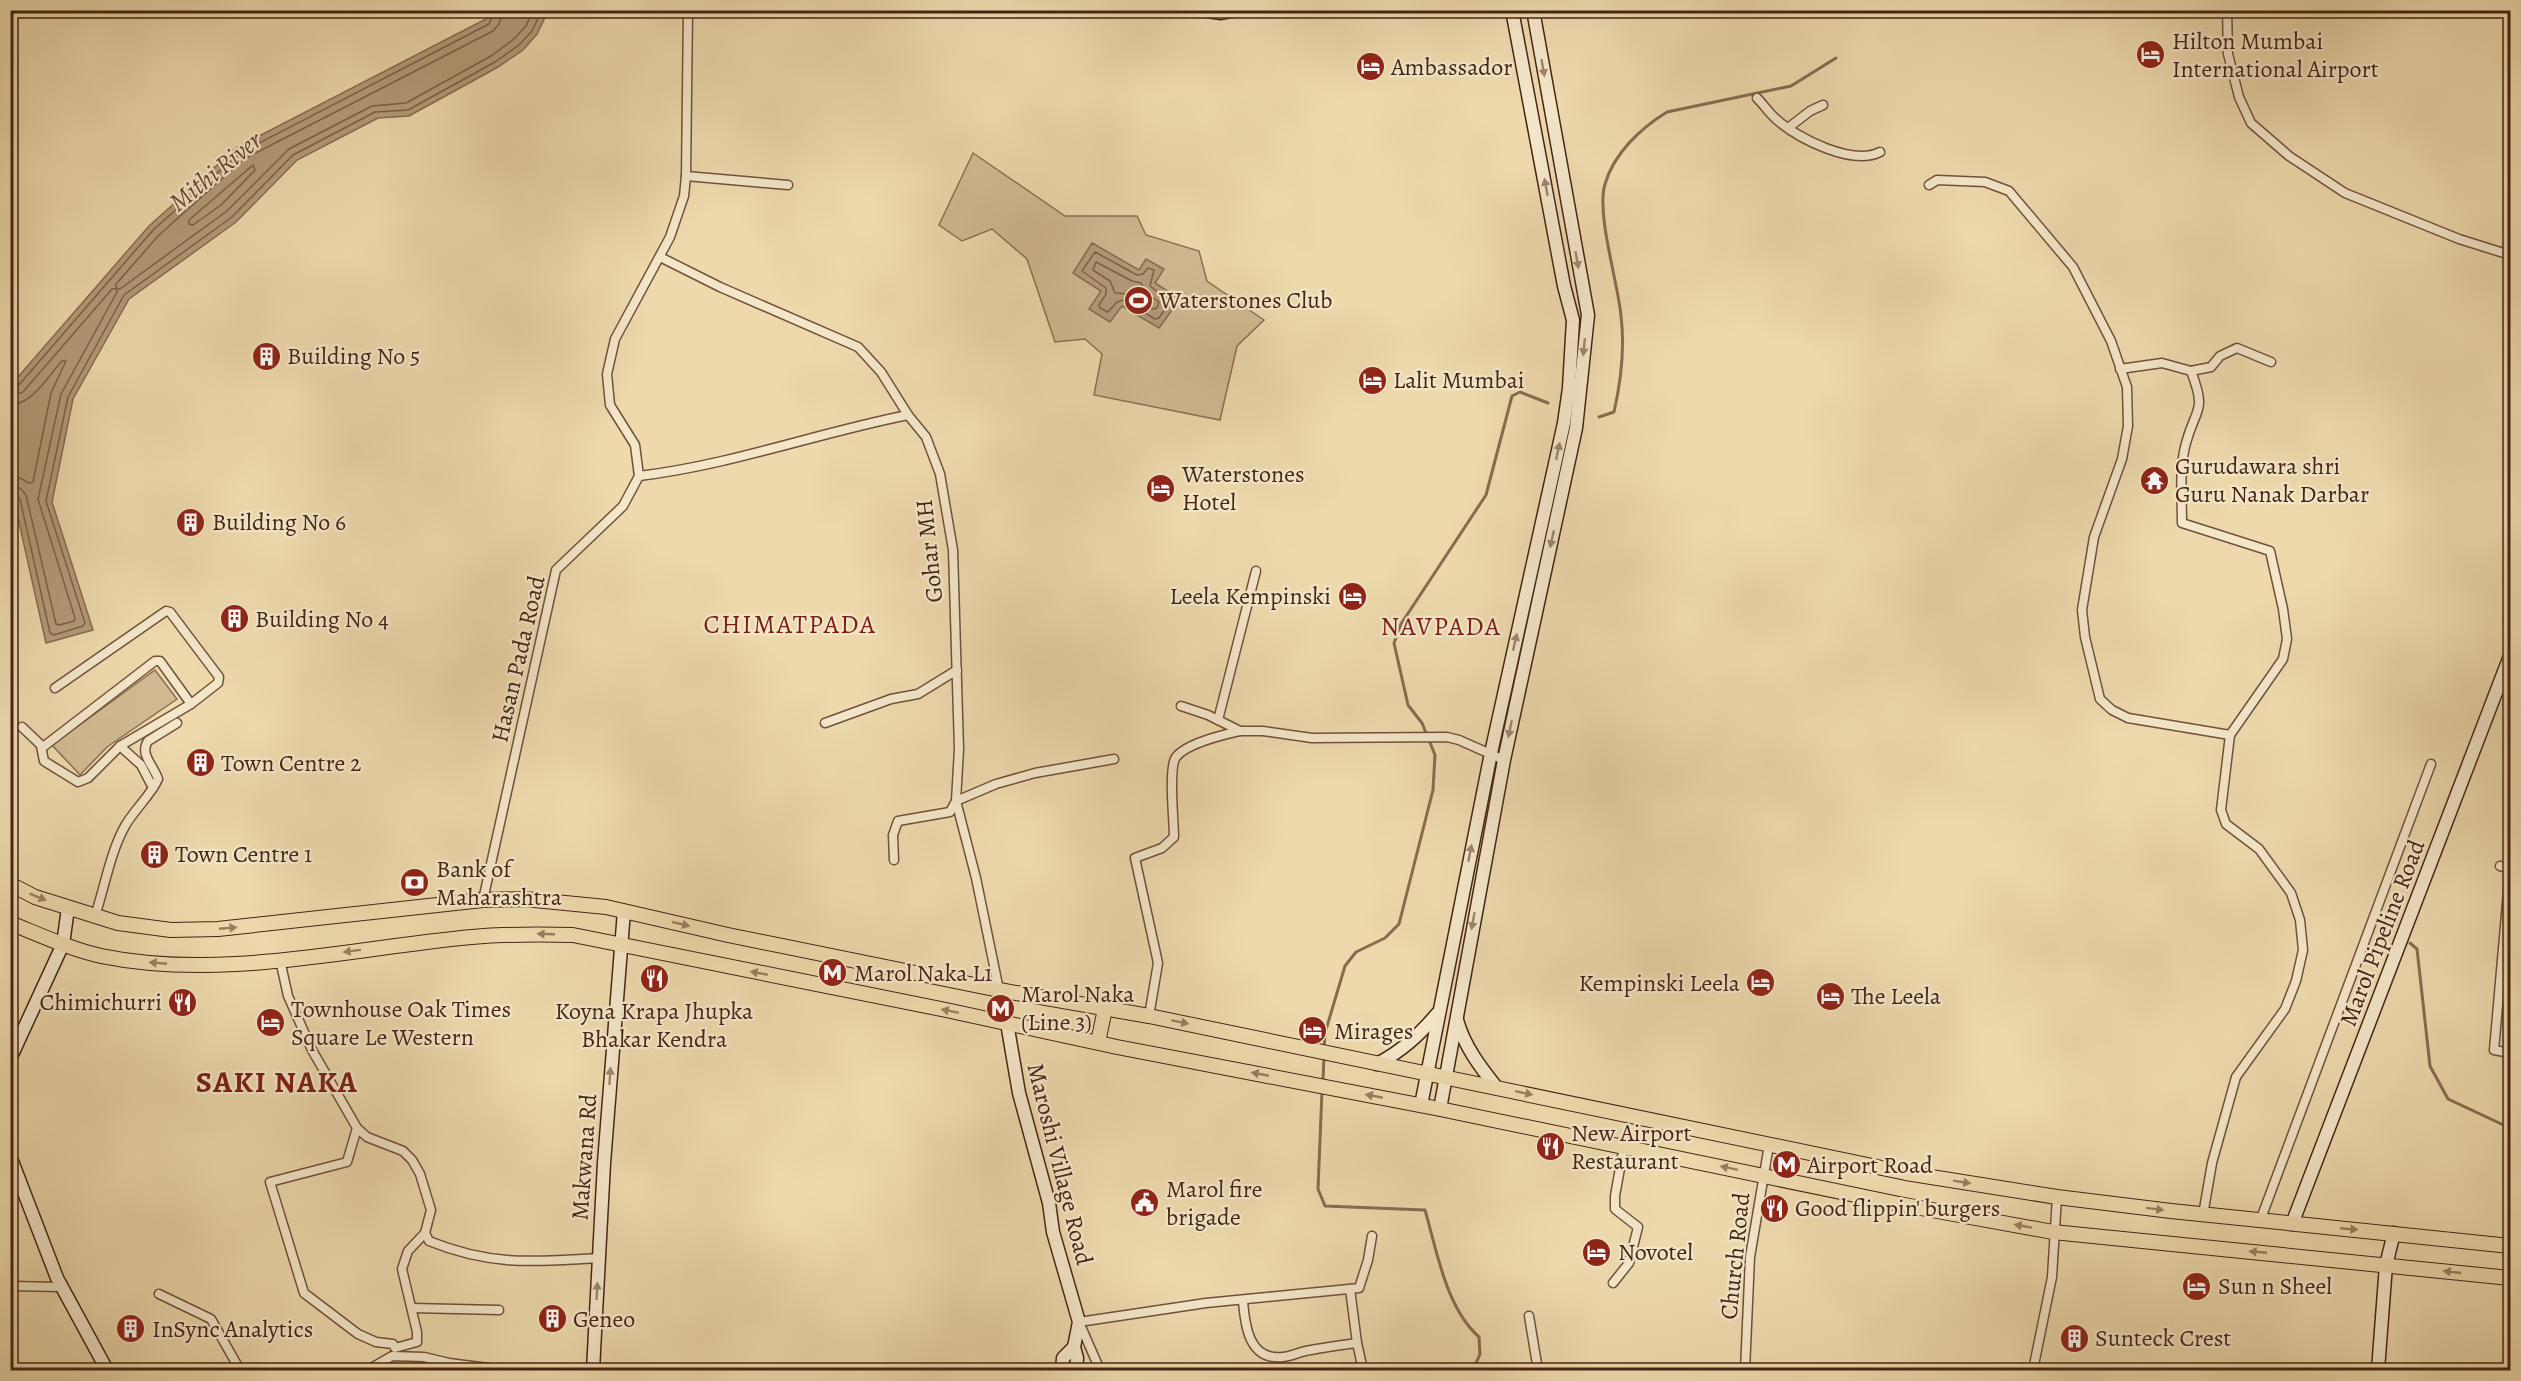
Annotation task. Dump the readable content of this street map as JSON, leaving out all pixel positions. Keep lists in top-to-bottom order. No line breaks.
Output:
{"streets":{"main road":["Marol Pipeline Road","Makwana Rd","Maroshi Village Road"],"street":["Gohar MH","Hasan Pada Road","Church Road"]},"crossings":[["Gohar MH","Maroshi Village Road"]],"one_way":["Makwana Rd"],"districts":["CHIMATPADA","NAVPADA","SAKI NAKA"],"water":["Mithi River"],"places":{"hotel":["Hilton Mumbai International Airport","Ambassador","Lalit Mumbai","Waterstones Hotel","Leela Kempinski","Kempinski Leela","The Leela","Townhouse Oak Times Square Le Western","Mirages","Novotel","Sun n Sheel"],"sports":["Waterstones Club"],"building":["Building No 5","Building No 6","Building No 4","Town Centre 2","Town Centre 1","Geneo","InSync Analytics","Sunteck Crest"],"temple":["Gurudawara shri Guru Nanak Darbar"],"bank":["Bank of Maharashtra"],"metro station":["Marol Naka L1","Marol Naka (Line 3)","Airport Road"],"restaurant":["Koyna Krapa Jhupka Bhakar Kendra","Chimichurri","New Airport Restaurant","Good flippin' burgers"],"public building":["Marol fire brigade"]}}
